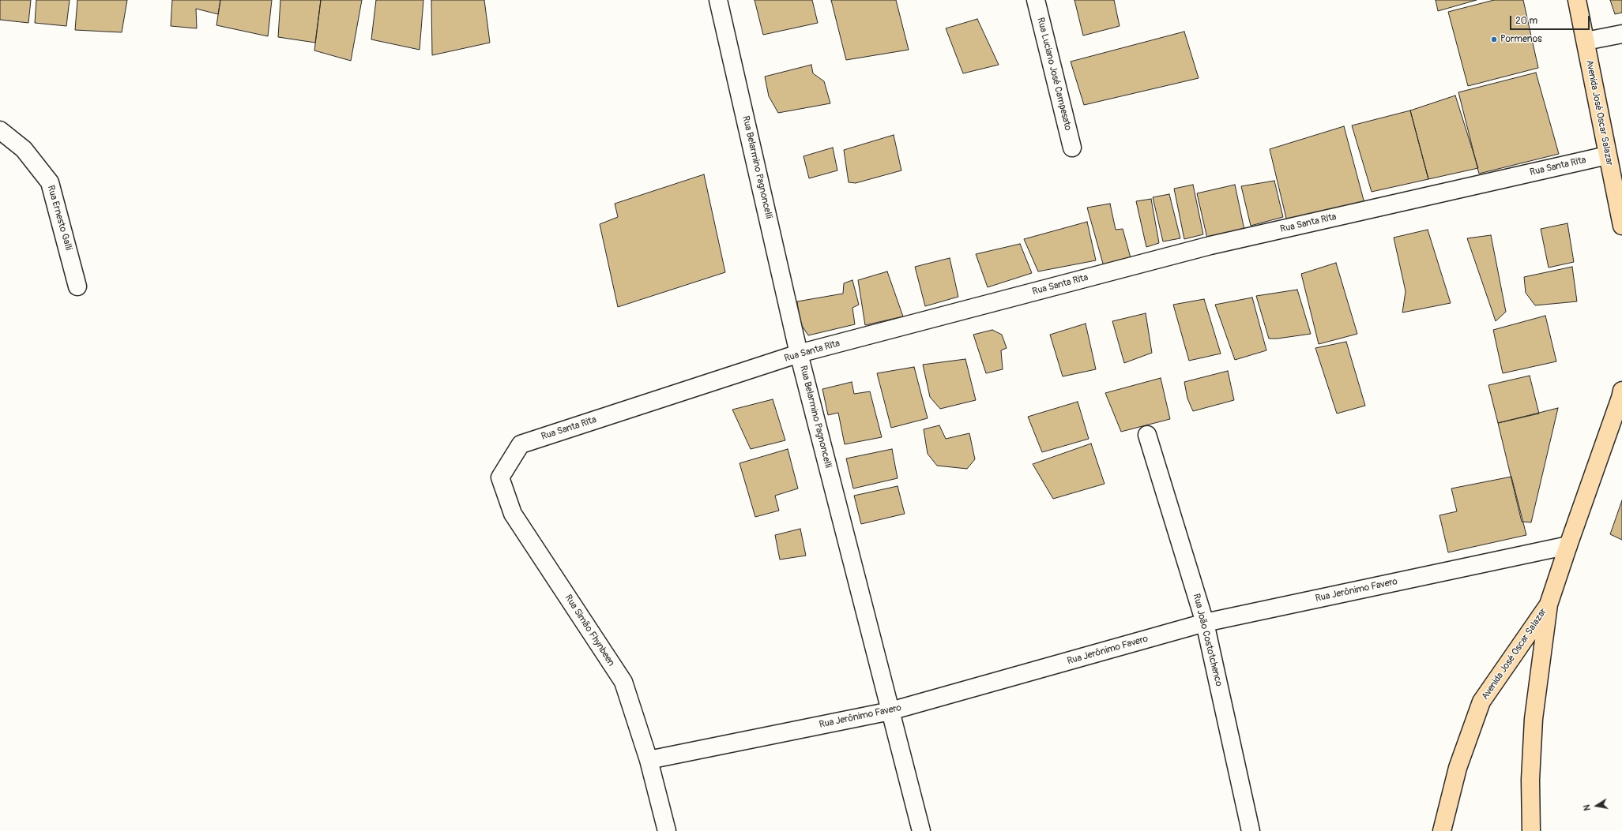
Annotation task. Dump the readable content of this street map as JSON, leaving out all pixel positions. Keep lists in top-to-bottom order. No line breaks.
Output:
{"streets":{"highway":["Avenida José Oscar Salazar"],"street":["Rua Luciano José Campesato","Rua Santa Rita","Rua Belarmino Pagnoncelli","Rua Ernesto Galli","Rua Jerônimo Favero","Rua Simão Fhynbeen","Rua João Costotchenco"]},"crossings":[["Avenida José Oscar Salazar","Rua Santa Rita"],["Avenida José Oscar Salazar","Rua Jerônimo Favero"],["Rua Santa Rita","Rua Belarmino Pagnoncelli"],["Rua Santa Rita","Rua Simão Fhynbeen"],["Rua Belarmino Pagnoncelli","Rua Jerônimo Favero"],["Rua Jerônimo Favero","Rua Simão Fhynbeen"],["Rua Jerônimo Favero","Rua João Costotchenco"]],"places":["Pormenos"],"scale_bar":"20 m","north":"left"}
